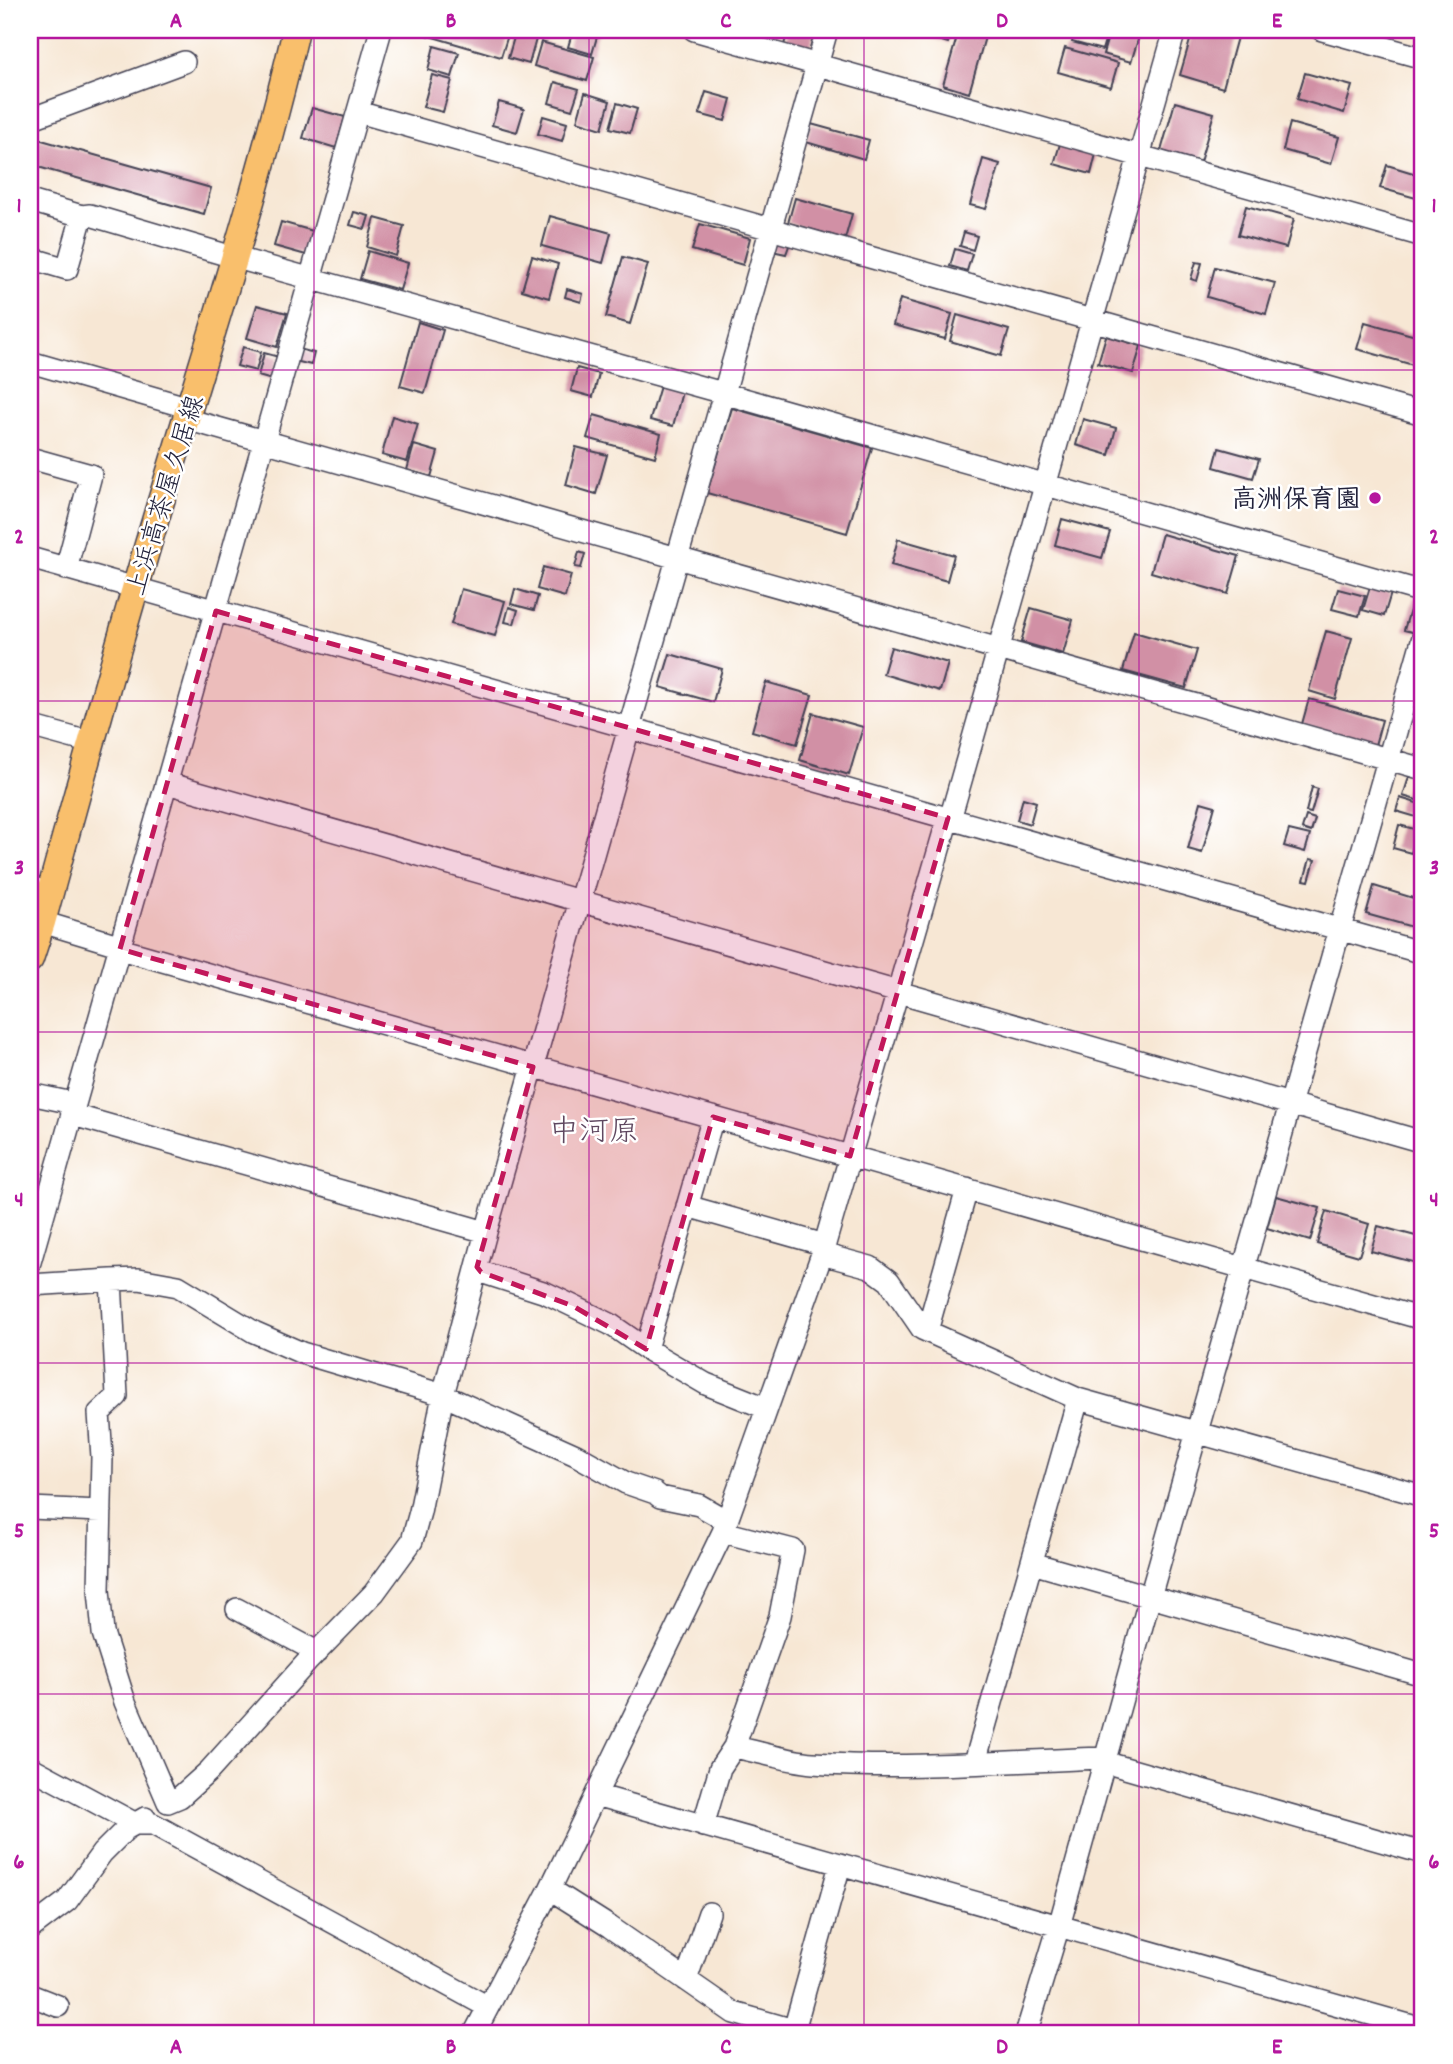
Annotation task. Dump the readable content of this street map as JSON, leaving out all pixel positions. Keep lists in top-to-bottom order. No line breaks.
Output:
{"streets":{"main road":["上浜高茶屋久居線"]},"districts":["中河原"],"places":["高洲保育園"],"grid":{"columns":["A","B","C","D","E"],"rows":["1","2","3","4","5","6"]}}
